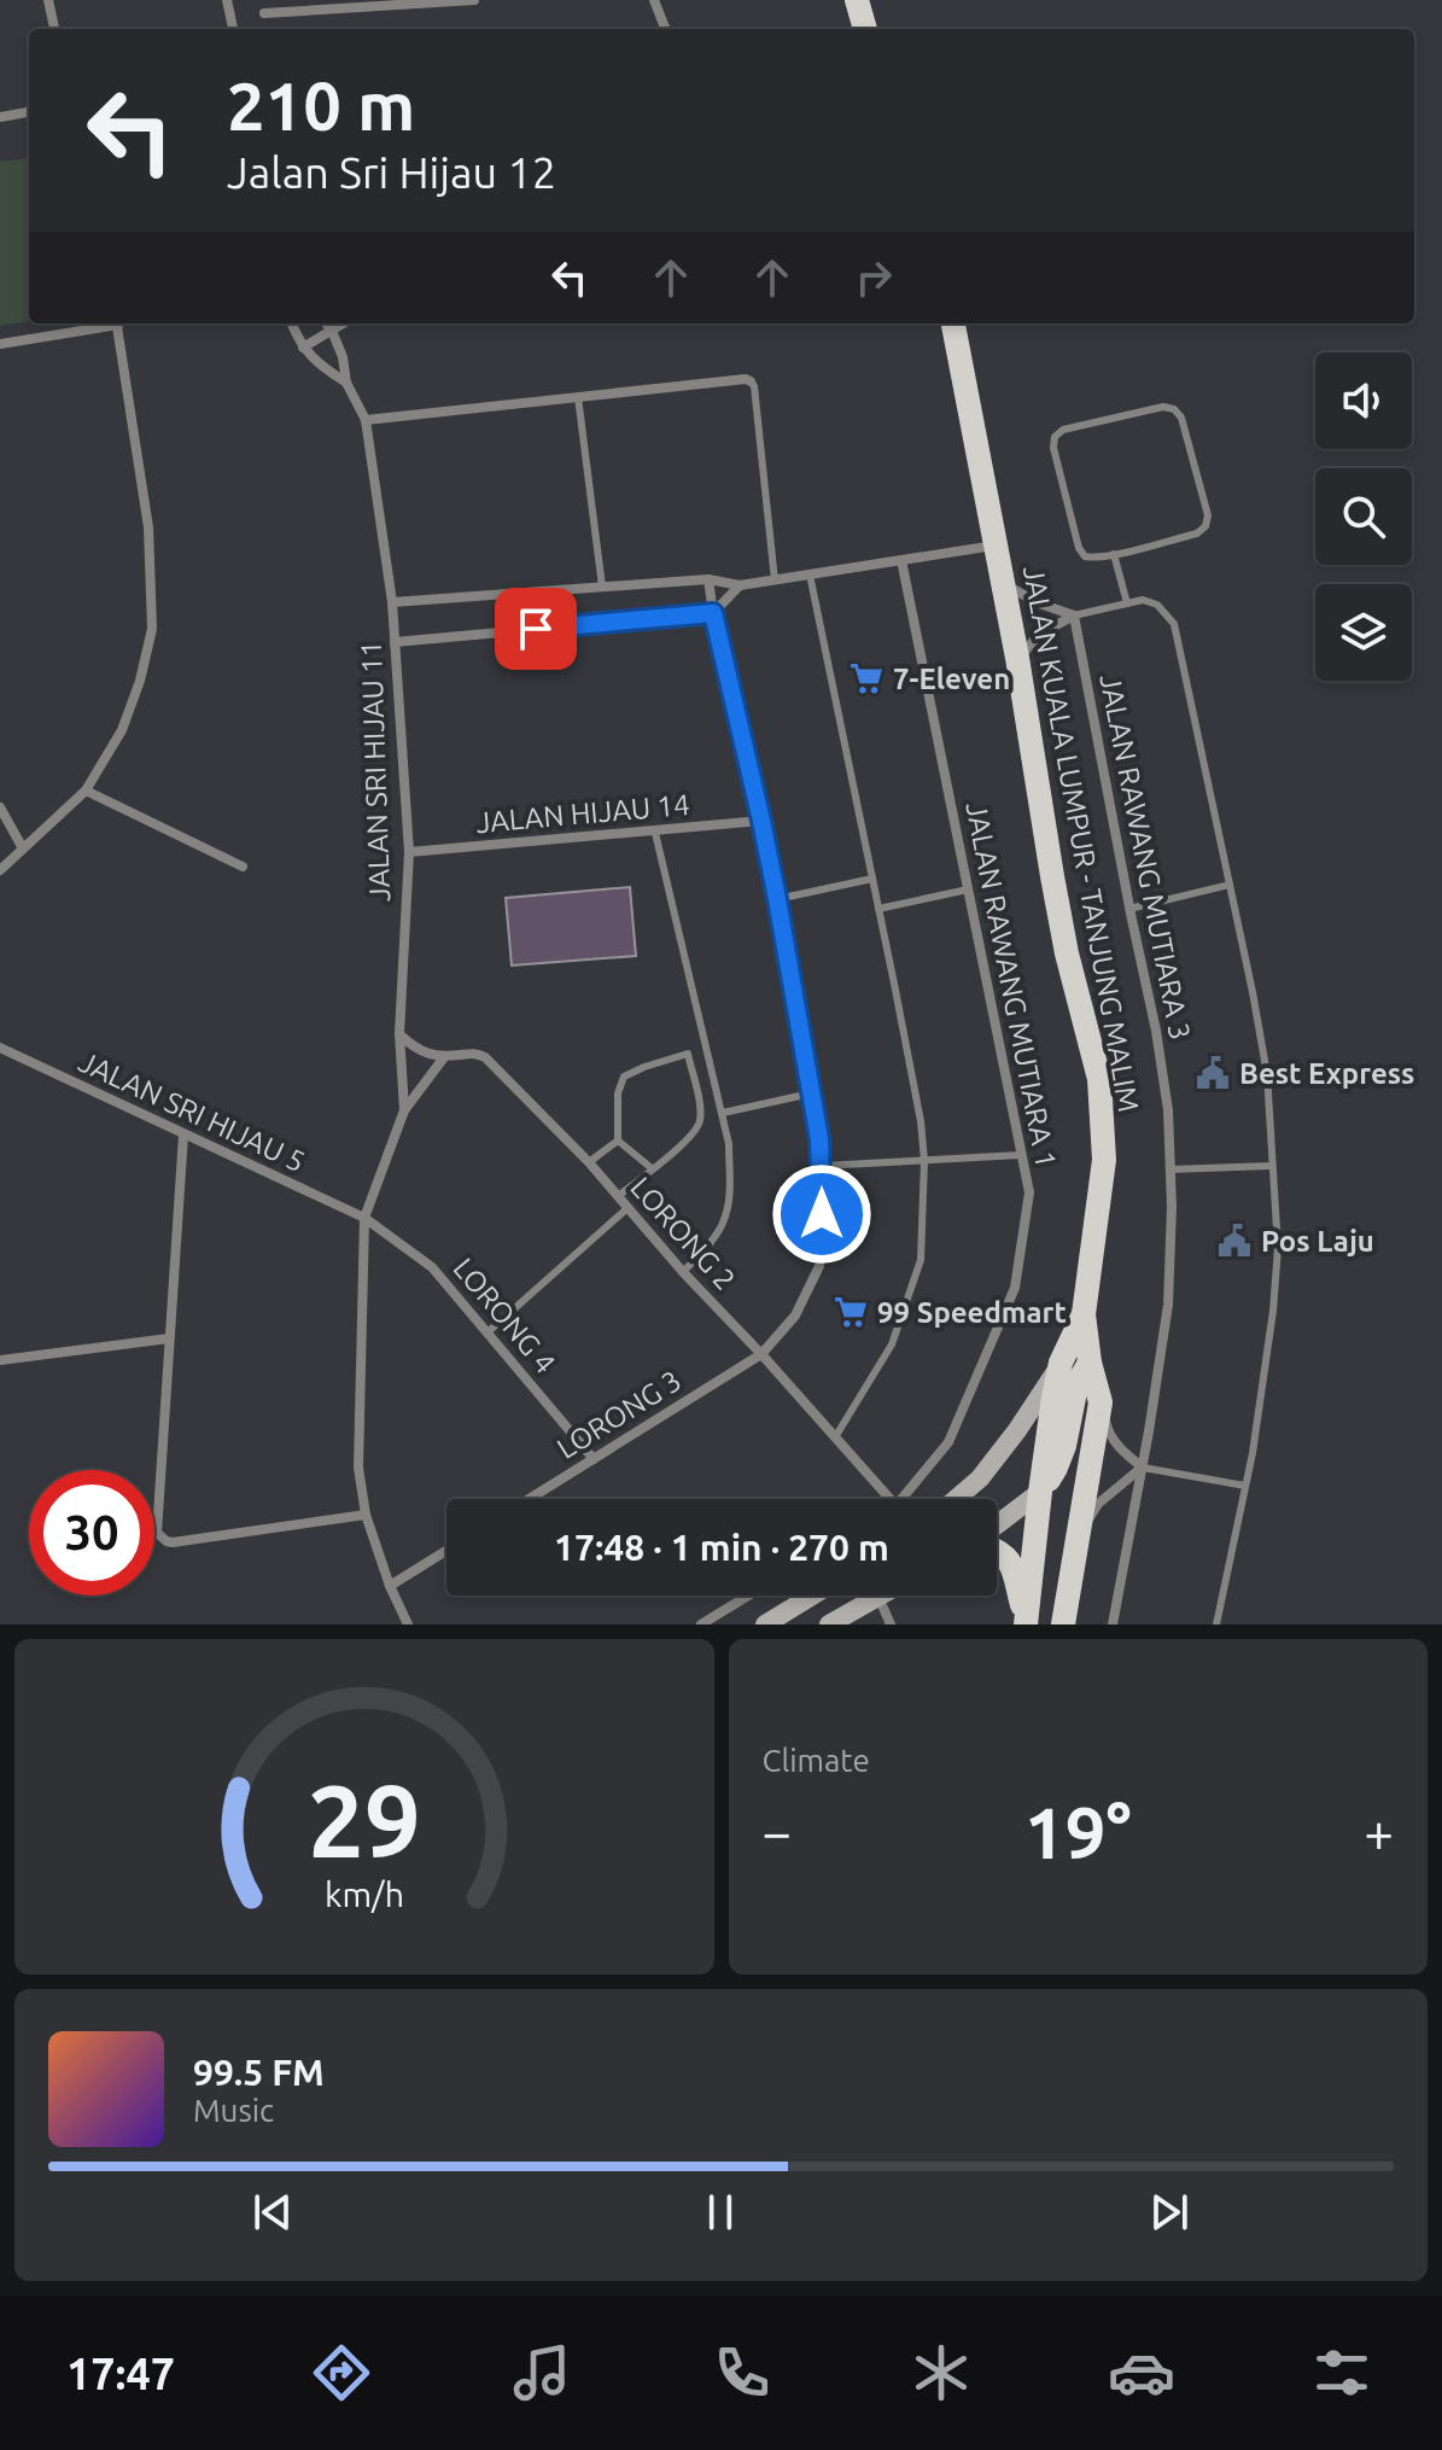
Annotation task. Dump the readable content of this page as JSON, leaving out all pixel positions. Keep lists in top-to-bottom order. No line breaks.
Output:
{"streets":{"main road":["JALAN KUALA LUMPUR - TANJUNG MALIM"],"street":["JALAN SRI HIJAU 11","JALAN HIJAU 14","JALAN RAWANG MUTIARA 3","JALAN RAWANG MUTIARA 1","JALAN SRI HIJAU 5","LORONG 2","LORONG 4","LORONG 3"]},"crossings":[["JALAN SRI HIJAU 11","JALAN HIJAU 14"],["JALAN SRI HIJAU 11","JALAN SRI HIJAU 5"],["JALAN SRI HIJAU 11","LORONG 2"],["JALAN SRI HIJAU 11","LORONG 4"],["JALAN HIJAU 14","LORONG 3"],["JALAN SRI HIJAU 5","LORONG 4"],["LORONG 2","LORONG 3"],["LORONG 4","LORONG 3"]],"places":{"supermarket":["7-Eleven","99 Speedmart"],"public building":["Best Express","Pos Laju"]},"page":{"turn":["210 m","Jalan Sri Hijau 12"],"limit":"30","trip":"17:48 · 1 min · 270 m","tile":"Climate","heat":["−","19°","+"],"song":["99.5 FM","Music"],"tabs":"17:47","gauge":["29","km/h"]}}
